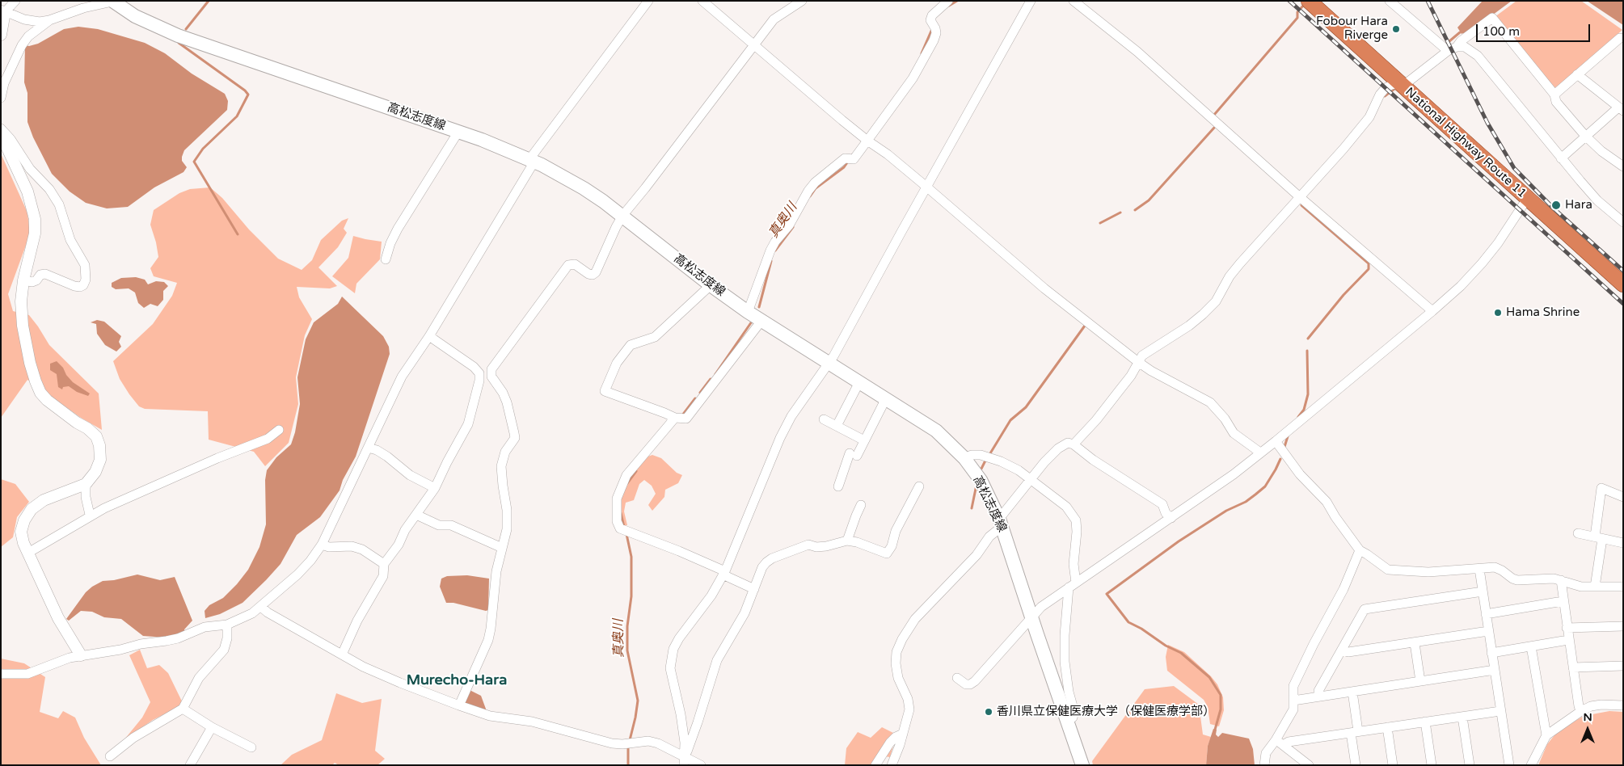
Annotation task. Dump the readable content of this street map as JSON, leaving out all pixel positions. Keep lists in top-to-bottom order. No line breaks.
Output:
{"streets":{"highway":["National Highway Route 11"],"main road":["高松志度線"]},"districts":["Murecho-Hara"],"water":["真奥川"],"places":["Fobour Hara Riverge","Hara","Hama Shrine","香川県立保健医療大学（保健医療学部）"],"scale_bar":"100 m","north":"top"}
